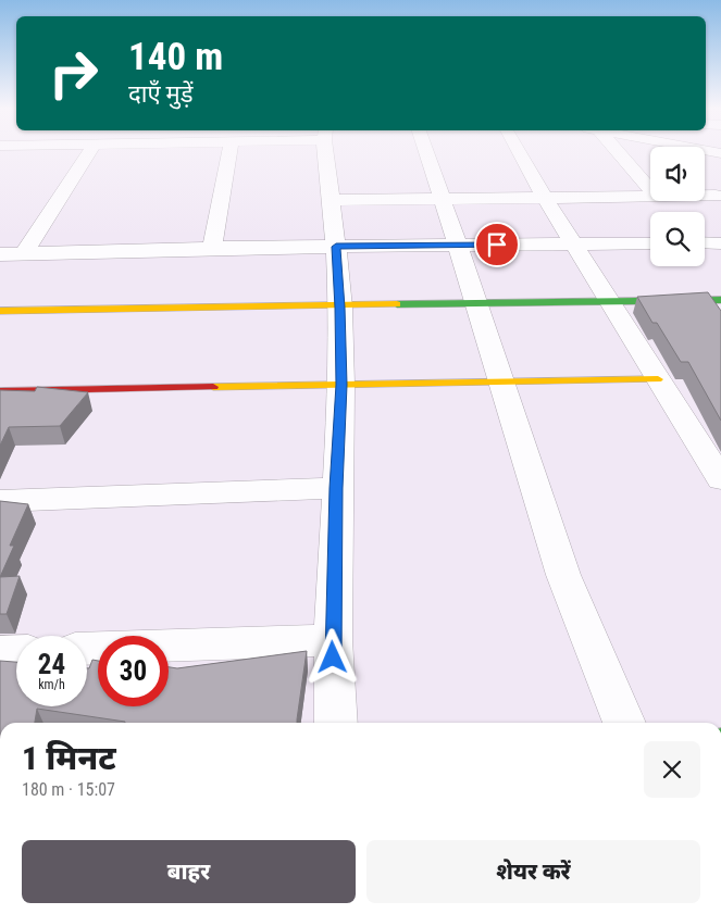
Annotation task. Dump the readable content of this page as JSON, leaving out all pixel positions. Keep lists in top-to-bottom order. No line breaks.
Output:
{"page":{"turn":["140 m","दाएँ मुड़ें"],"speed":"24 km/h","limit":"30","heading":["1 मिनट","180 m · 15:07"],"buttons":["बाहर","शेयर करें"]}}
